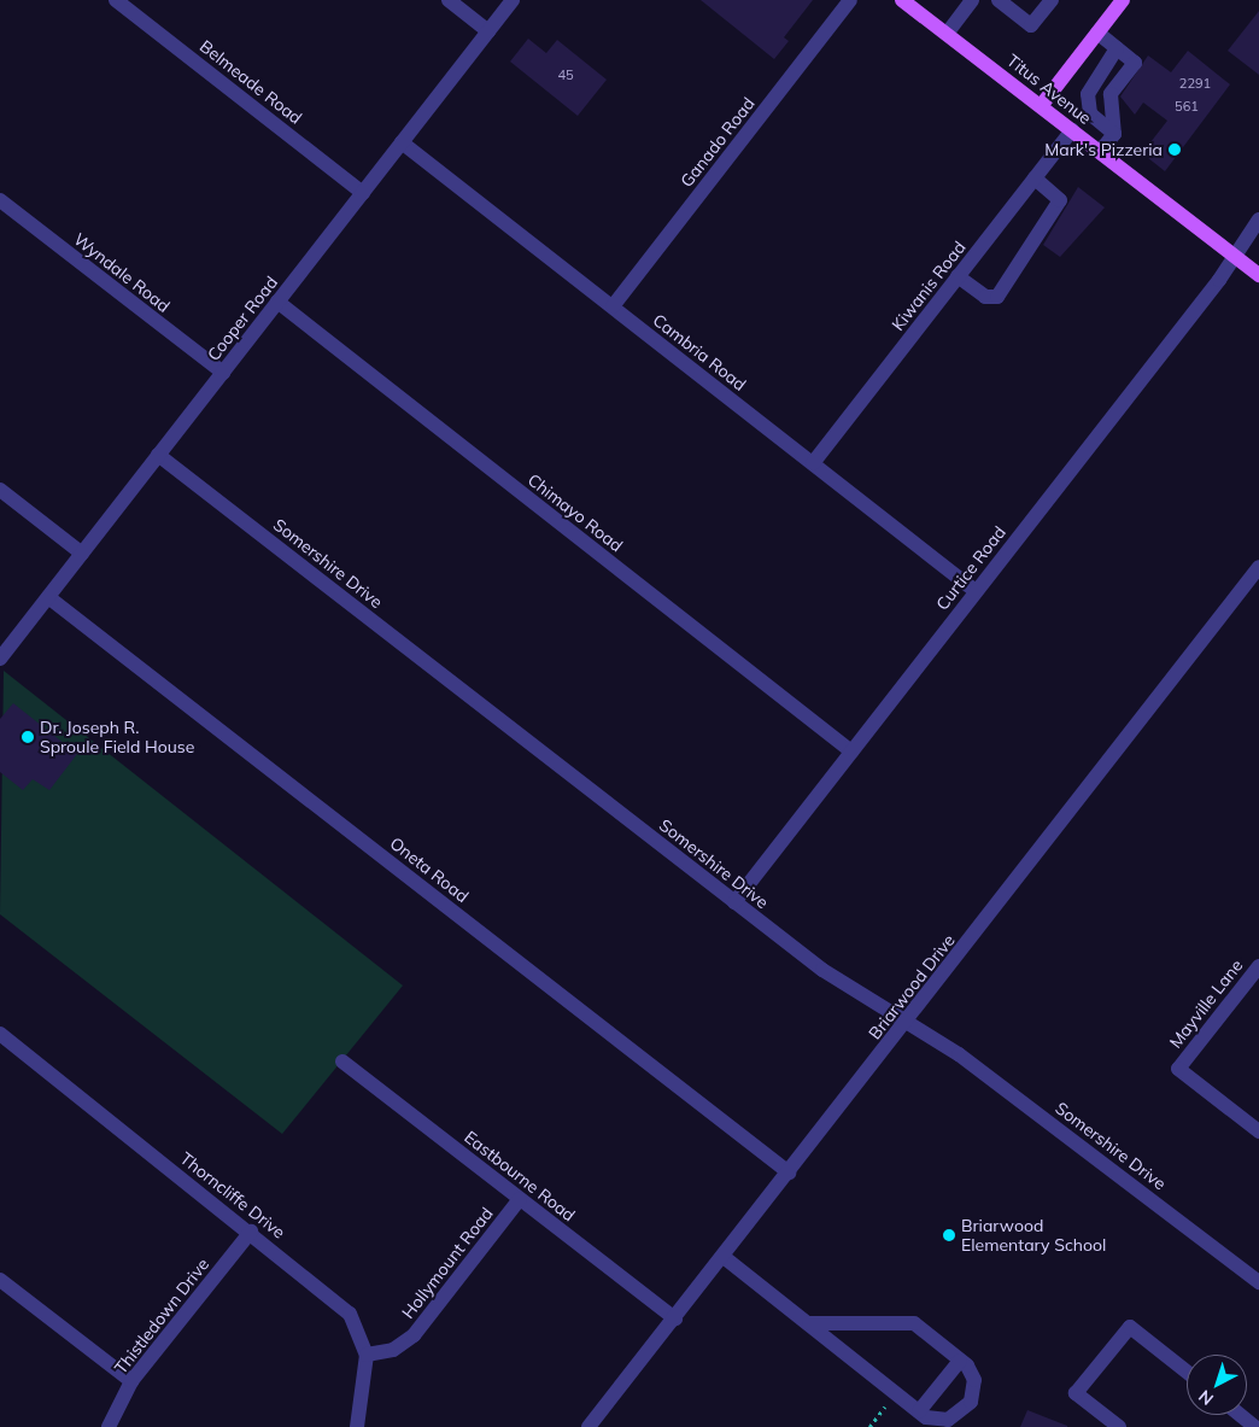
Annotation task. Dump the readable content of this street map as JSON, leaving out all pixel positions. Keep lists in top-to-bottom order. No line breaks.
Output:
{"streets":{"main road":["Titus Avenue"],"street":["Belmeade Road","Ganado Road","Wyndale Road","Kiwanis Road","Cooper Road","Cambria Road","Chimayo Road","Somershire Drive","Curtice Road","Oneta Road","Briarwood Drive","Mayville Lane","Eastbourne Road","Thorncliffe Drive","Hollymount Road","Thistledown Drive"]},"crossings":[["Belmeade Road","Cooper Road"],["Titus Avenue","Kiwanis Road"],["Titus Avenue","Curtice Road"],["Ganado Road","Cambria Road"],["Wyndale Road","Cooper Road"],["Kiwanis Road","Cambria Road"],["Cooper Road","Cambria Road"],["Cooper Road","Chimayo Road"],["Cooper Road","Somershire Drive"],["Cooper Road","Oneta Road"],["Cambria Road","Curtice Road"],["Chimayo Road","Curtice Road"],["Somershire Drive","Curtice Road"],["Somershire Drive","Briarwood Drive"],["Oneta Road","Briarwood Drive"],["Briarwood Drive","Eastbourne Road"],["Eastbourne Road","Hollymount Road"],["Thorncliffe Drive","Hollymount Road"],["Thorncliffe Drive","Thistledown Drive"]],"places":["Mark's Pizzeria","Dr. Joseph R. Sproule Field House","Briarwood Elementary School"],"house_numbers":["45","2291","561"],"north":"bottom left"}
